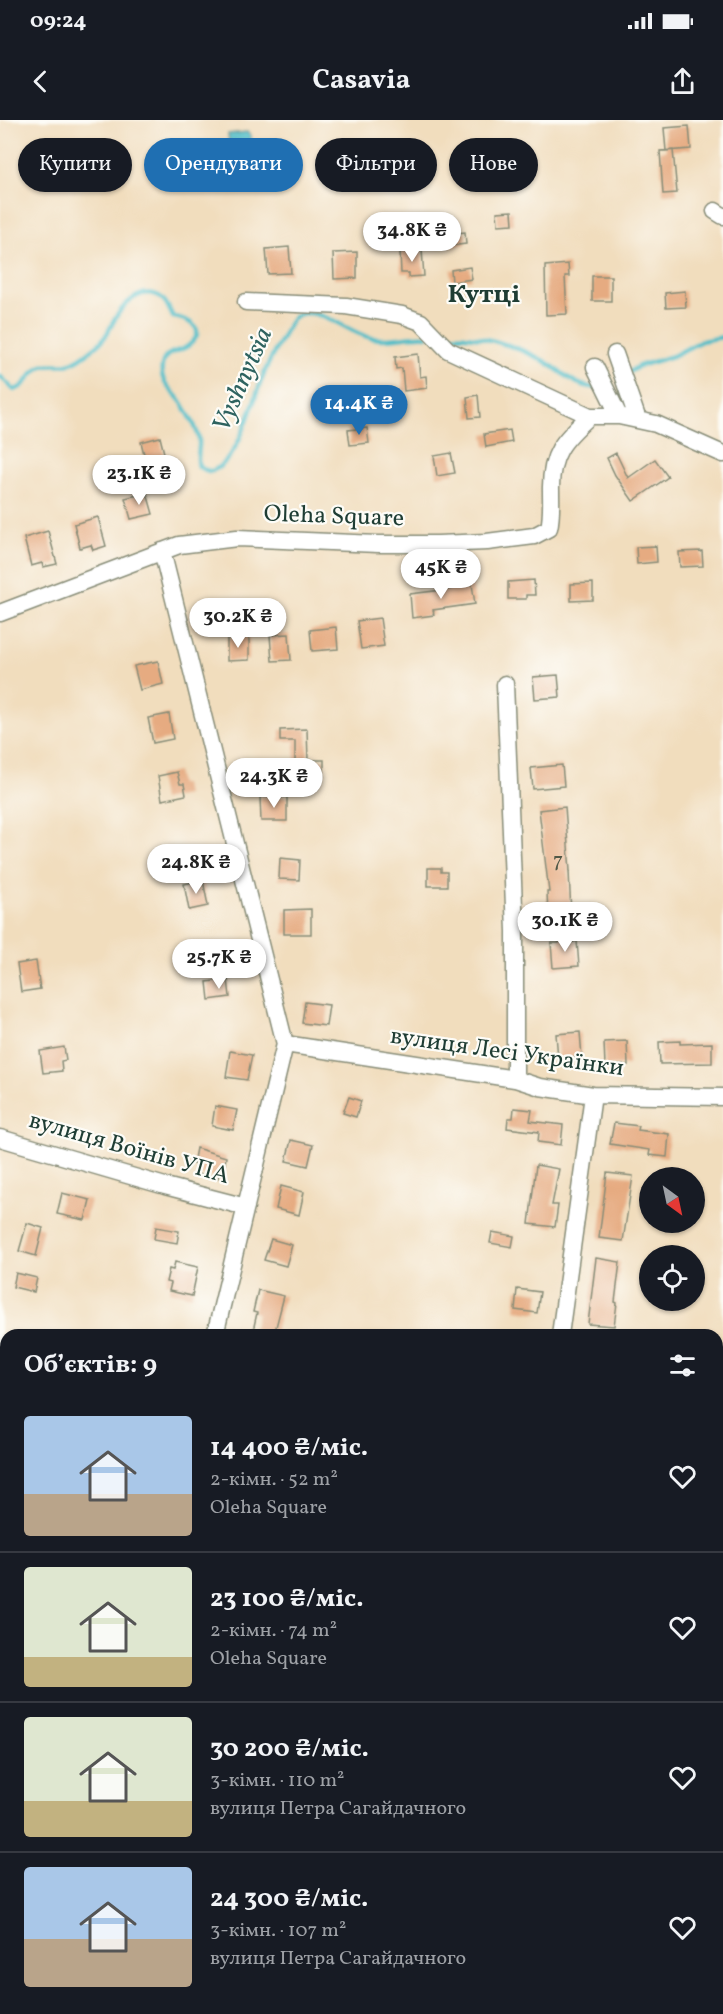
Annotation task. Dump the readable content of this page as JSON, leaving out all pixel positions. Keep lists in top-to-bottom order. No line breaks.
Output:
{"streets":{"street":["Oleha Square","вулиця Лесі Українки","вулиця Воїнів УПА"]},"districts":["Кутці"],"water":["Vyshnytsia"],"house_numbers":["7"],"north":"bottom right","page":{"status":"09:24","header":"Casavia","chip":["Купити","Орендувати","Фільтри","Нове"],"price":["34.8K ₴","14.4K ₴","23.1K ₴","45K ₴","30.2K ₴","24.3K ₴","24.8K ₴","30.1K ₴","25.7K ₴"],"heading":"Об’єктів: 9","list":[{"name":"14 400 ₴/міс.","note":"2-кімн. · 52 m² · Oleha Square"},{"name":"23 100 ₴/міс.","note":"2-кімн. · 74 m² · Oleha Square"},{"name":"30 200 ₴/міс.","note":"3-кімн. · 110 m² · вулиця Петра Сагайдачного"},{"name":"24 300 ₴/міс.","note":"3-кімн. · 107 m² · вулиця Петра Сагайдачного"}]}}
